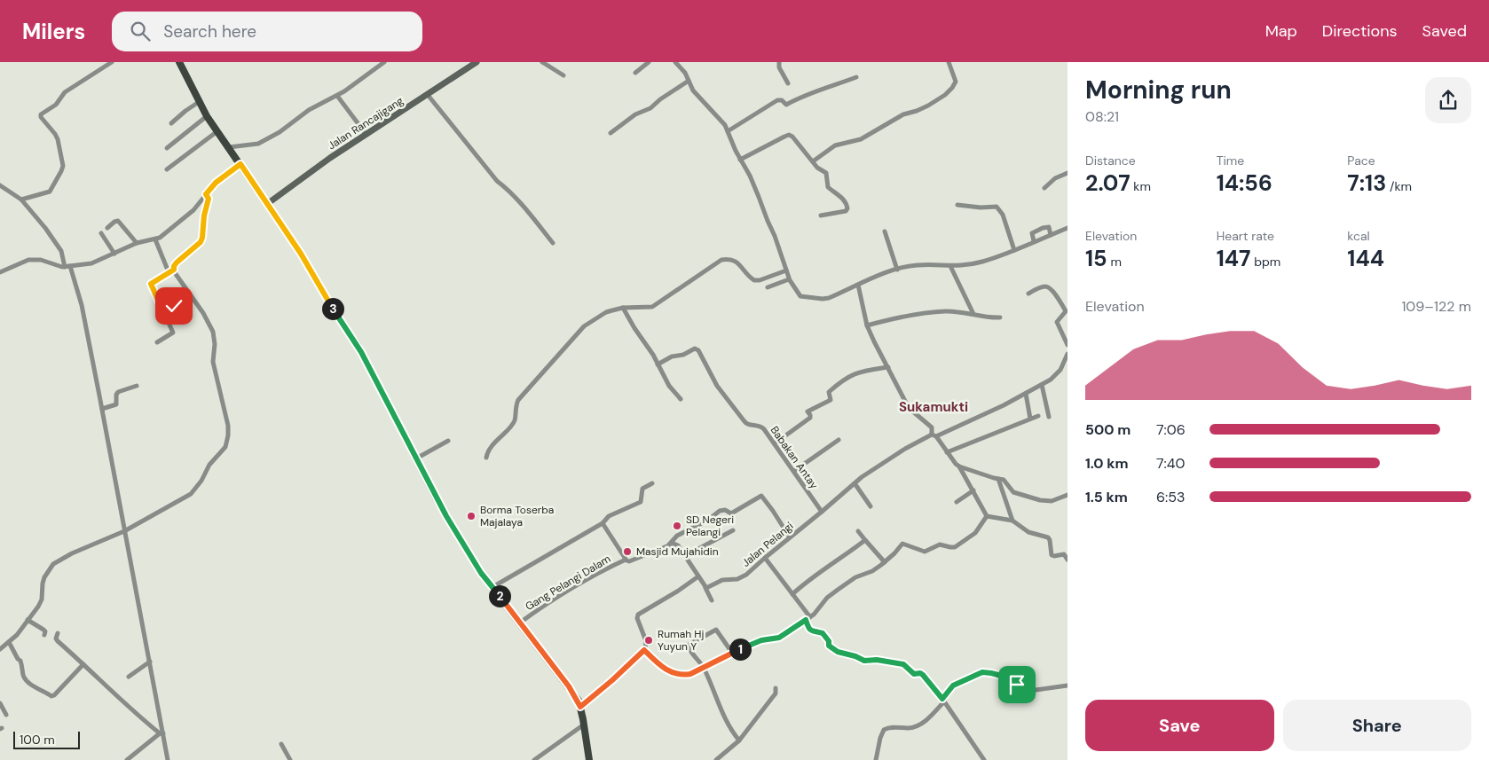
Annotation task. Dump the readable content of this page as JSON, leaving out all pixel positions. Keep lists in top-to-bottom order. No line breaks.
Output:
{"streets":{"main road":["Jalan Rancajigang"],"street":["Babakan Antay","Jalan Pelangi","Gang Pelangi Dalam"]},"crossings":[["Babakan Antay","Jalan Pelangi"]],"districts":["Sukamukti"],"places":["Borma Toserba Majalaya","SD Negeri Pelangi","Masjid Mujahidin","Rumah Hj Yuyun Y"],"scale_bar":"100 m","page":{"header":"Milers","search":"Search here","nav":["Map","Directions","Saved"],"heading":["Morning run","08:21"],"stats":[["Distance","2.07 km"],["Time","14:56"],["Pace","7:13 /km"],["Elevation","15 m"],["Heart rate","147 bpm"],["kcal","144"]],"chart":["Elevation","109–122 m"],"pins":["3","2","1"],"list":[{"name":"500 m","note":"7:06"},{"name":"1.0 km","note":"7:40"},{"name":"1.5 km","note":"6:53"}],"buttons":["Save","Share"],"scale":"100 m"}}
